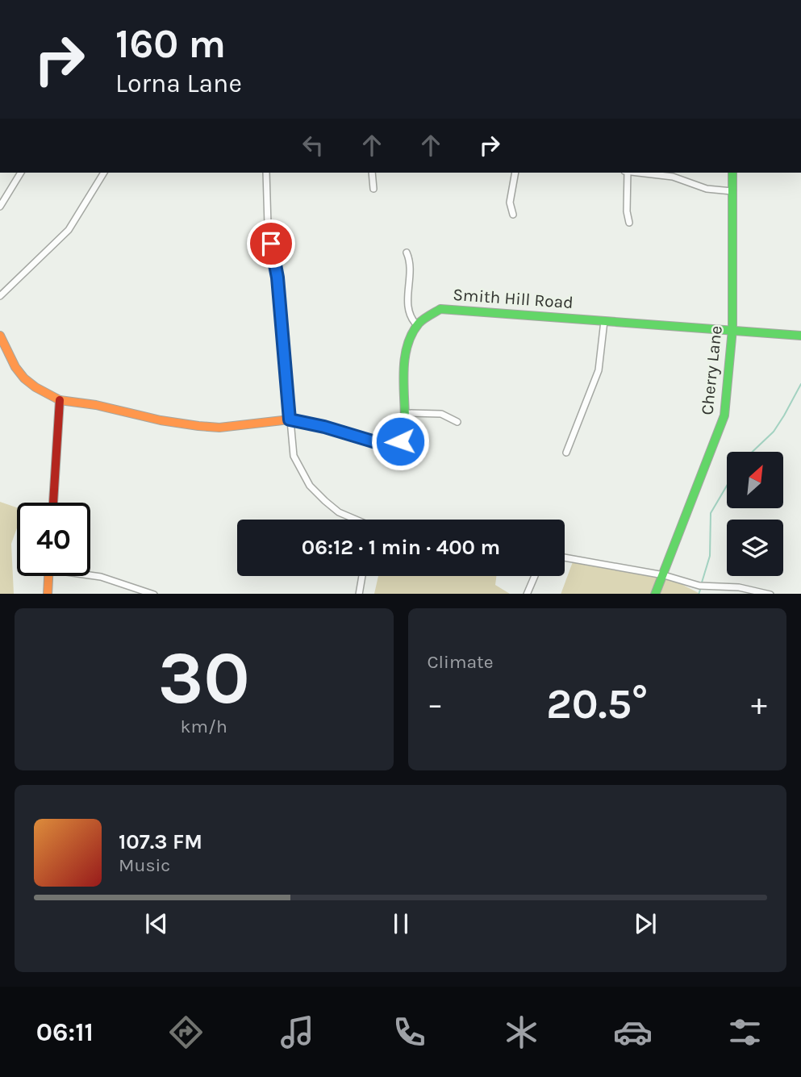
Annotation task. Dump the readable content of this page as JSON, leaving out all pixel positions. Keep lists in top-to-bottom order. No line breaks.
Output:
{"streets":{"street":["Smith Hill Road","Cherry Lane"]},"crossings":[["Smith Hill Road","Cherry Lane"]],"north":"top right","page":{"turn":["160 m","Lorna Lane"],"limit":"40","trip":"06:12 · 1 min · 400 m","tile":[["30","km/h"],"Climate"],"heat":["−","20.5°","+"],"song":["107.3 FM","Music"],"tabs":"06:11"}}
